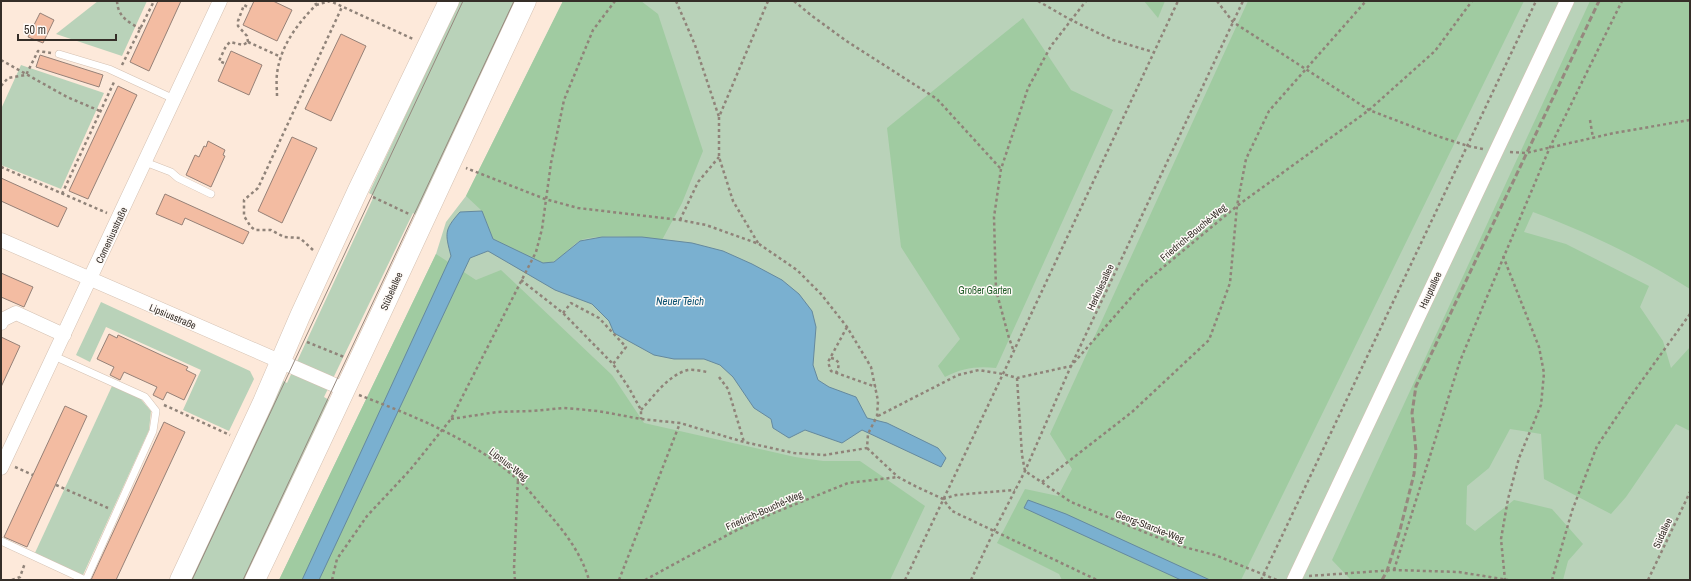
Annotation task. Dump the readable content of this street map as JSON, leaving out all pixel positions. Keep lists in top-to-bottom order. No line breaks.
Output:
{"streets":{"main road":["Stübelallee"],"street":["Comeniusstraße","Hauptallee","Lipsiusstraße"],"path":["Friedrich-Bouché-Weg","Herkulesallee","Lipsius-Weg","Georg-Starcke-Weg","Südallee"]},"crossings":[["Friedrich-Bouché-Weg","Herkulesallee"],["Comeniusstraße","Lipsiusstraße"],["Herkulesallee","Georg-Starcke-Weg"],["Stübelallee","Lipsiusstraße"],["Stübelallee","Lipsius-Weg"],["Lipsiusstraße","Lipsius-Weg"]],"water":["Neuer Teich"],"parks":["Großer Garten"],"scale_bar":"50 m"}
